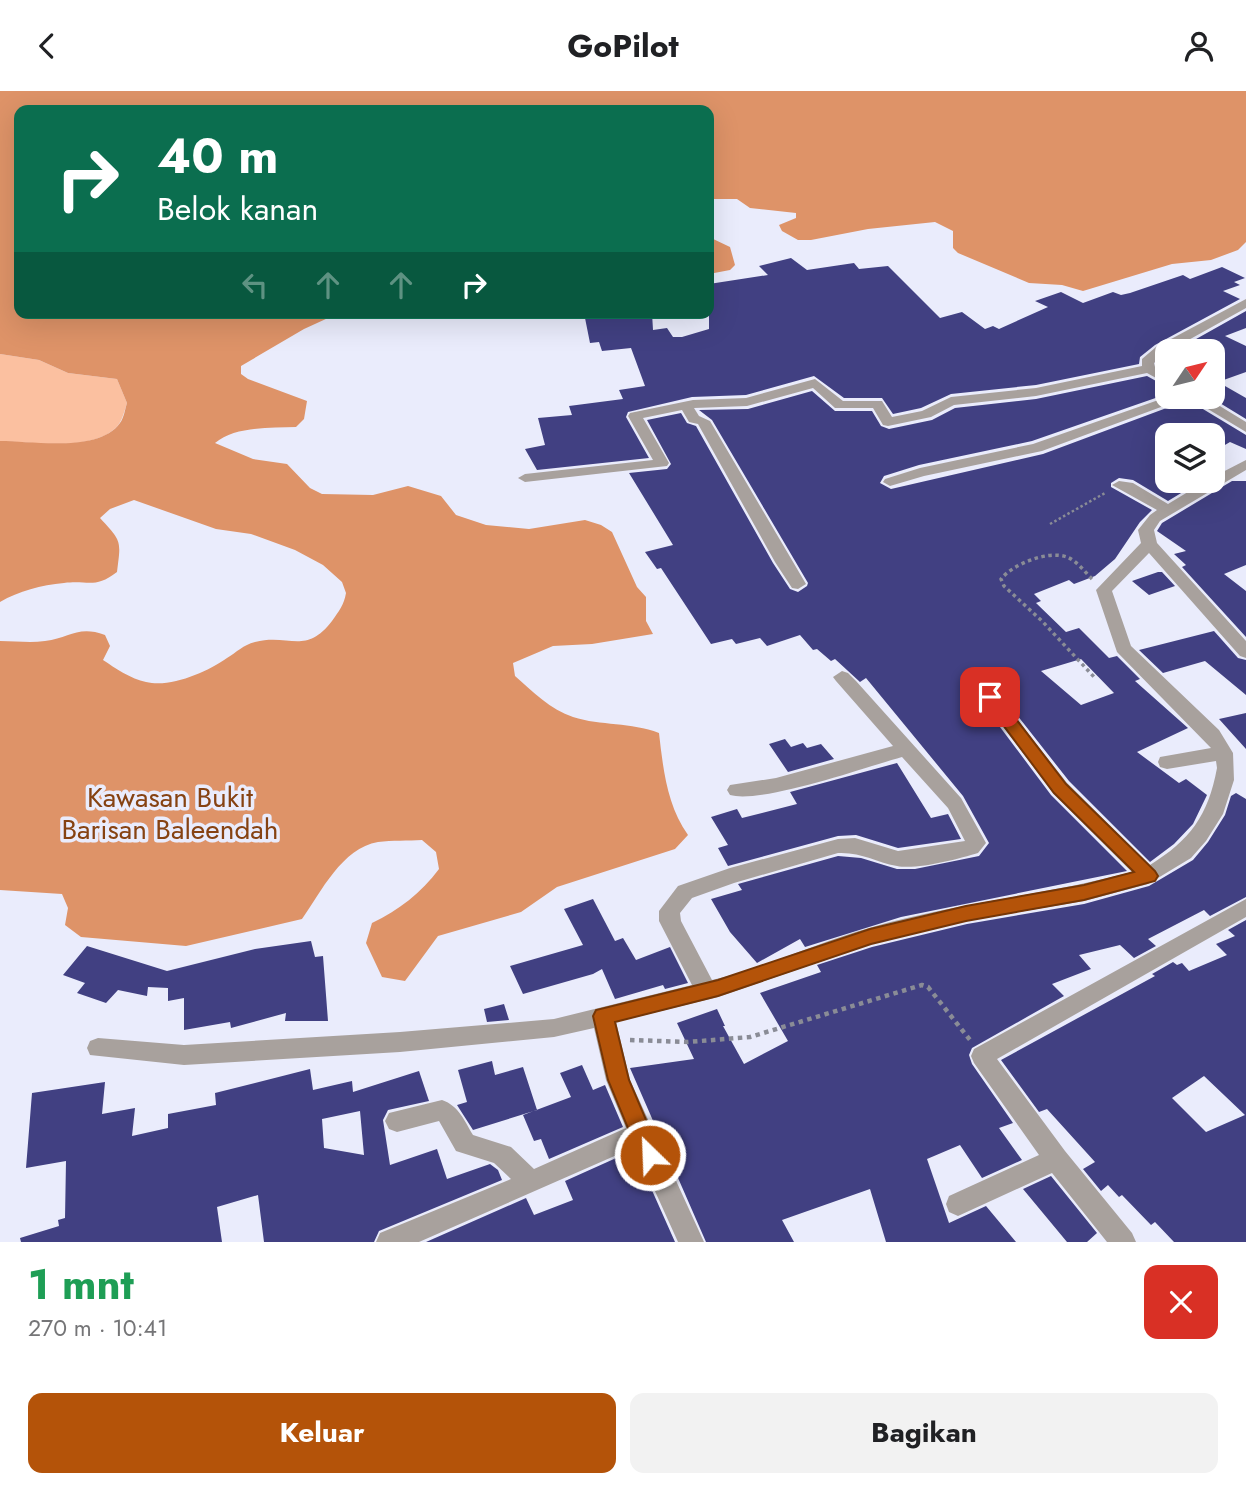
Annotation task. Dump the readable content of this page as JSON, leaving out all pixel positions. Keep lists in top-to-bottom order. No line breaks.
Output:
{"parks":["Kawasan Bukit Barisan Baleendah"],"north":"top right","page":{"header":"GoPilot","turn":["40 m","Belok kanan"],"heading":["1 mnt","270 m · 10:41"],"buttons":["Keluar","Bagikan"]}}
